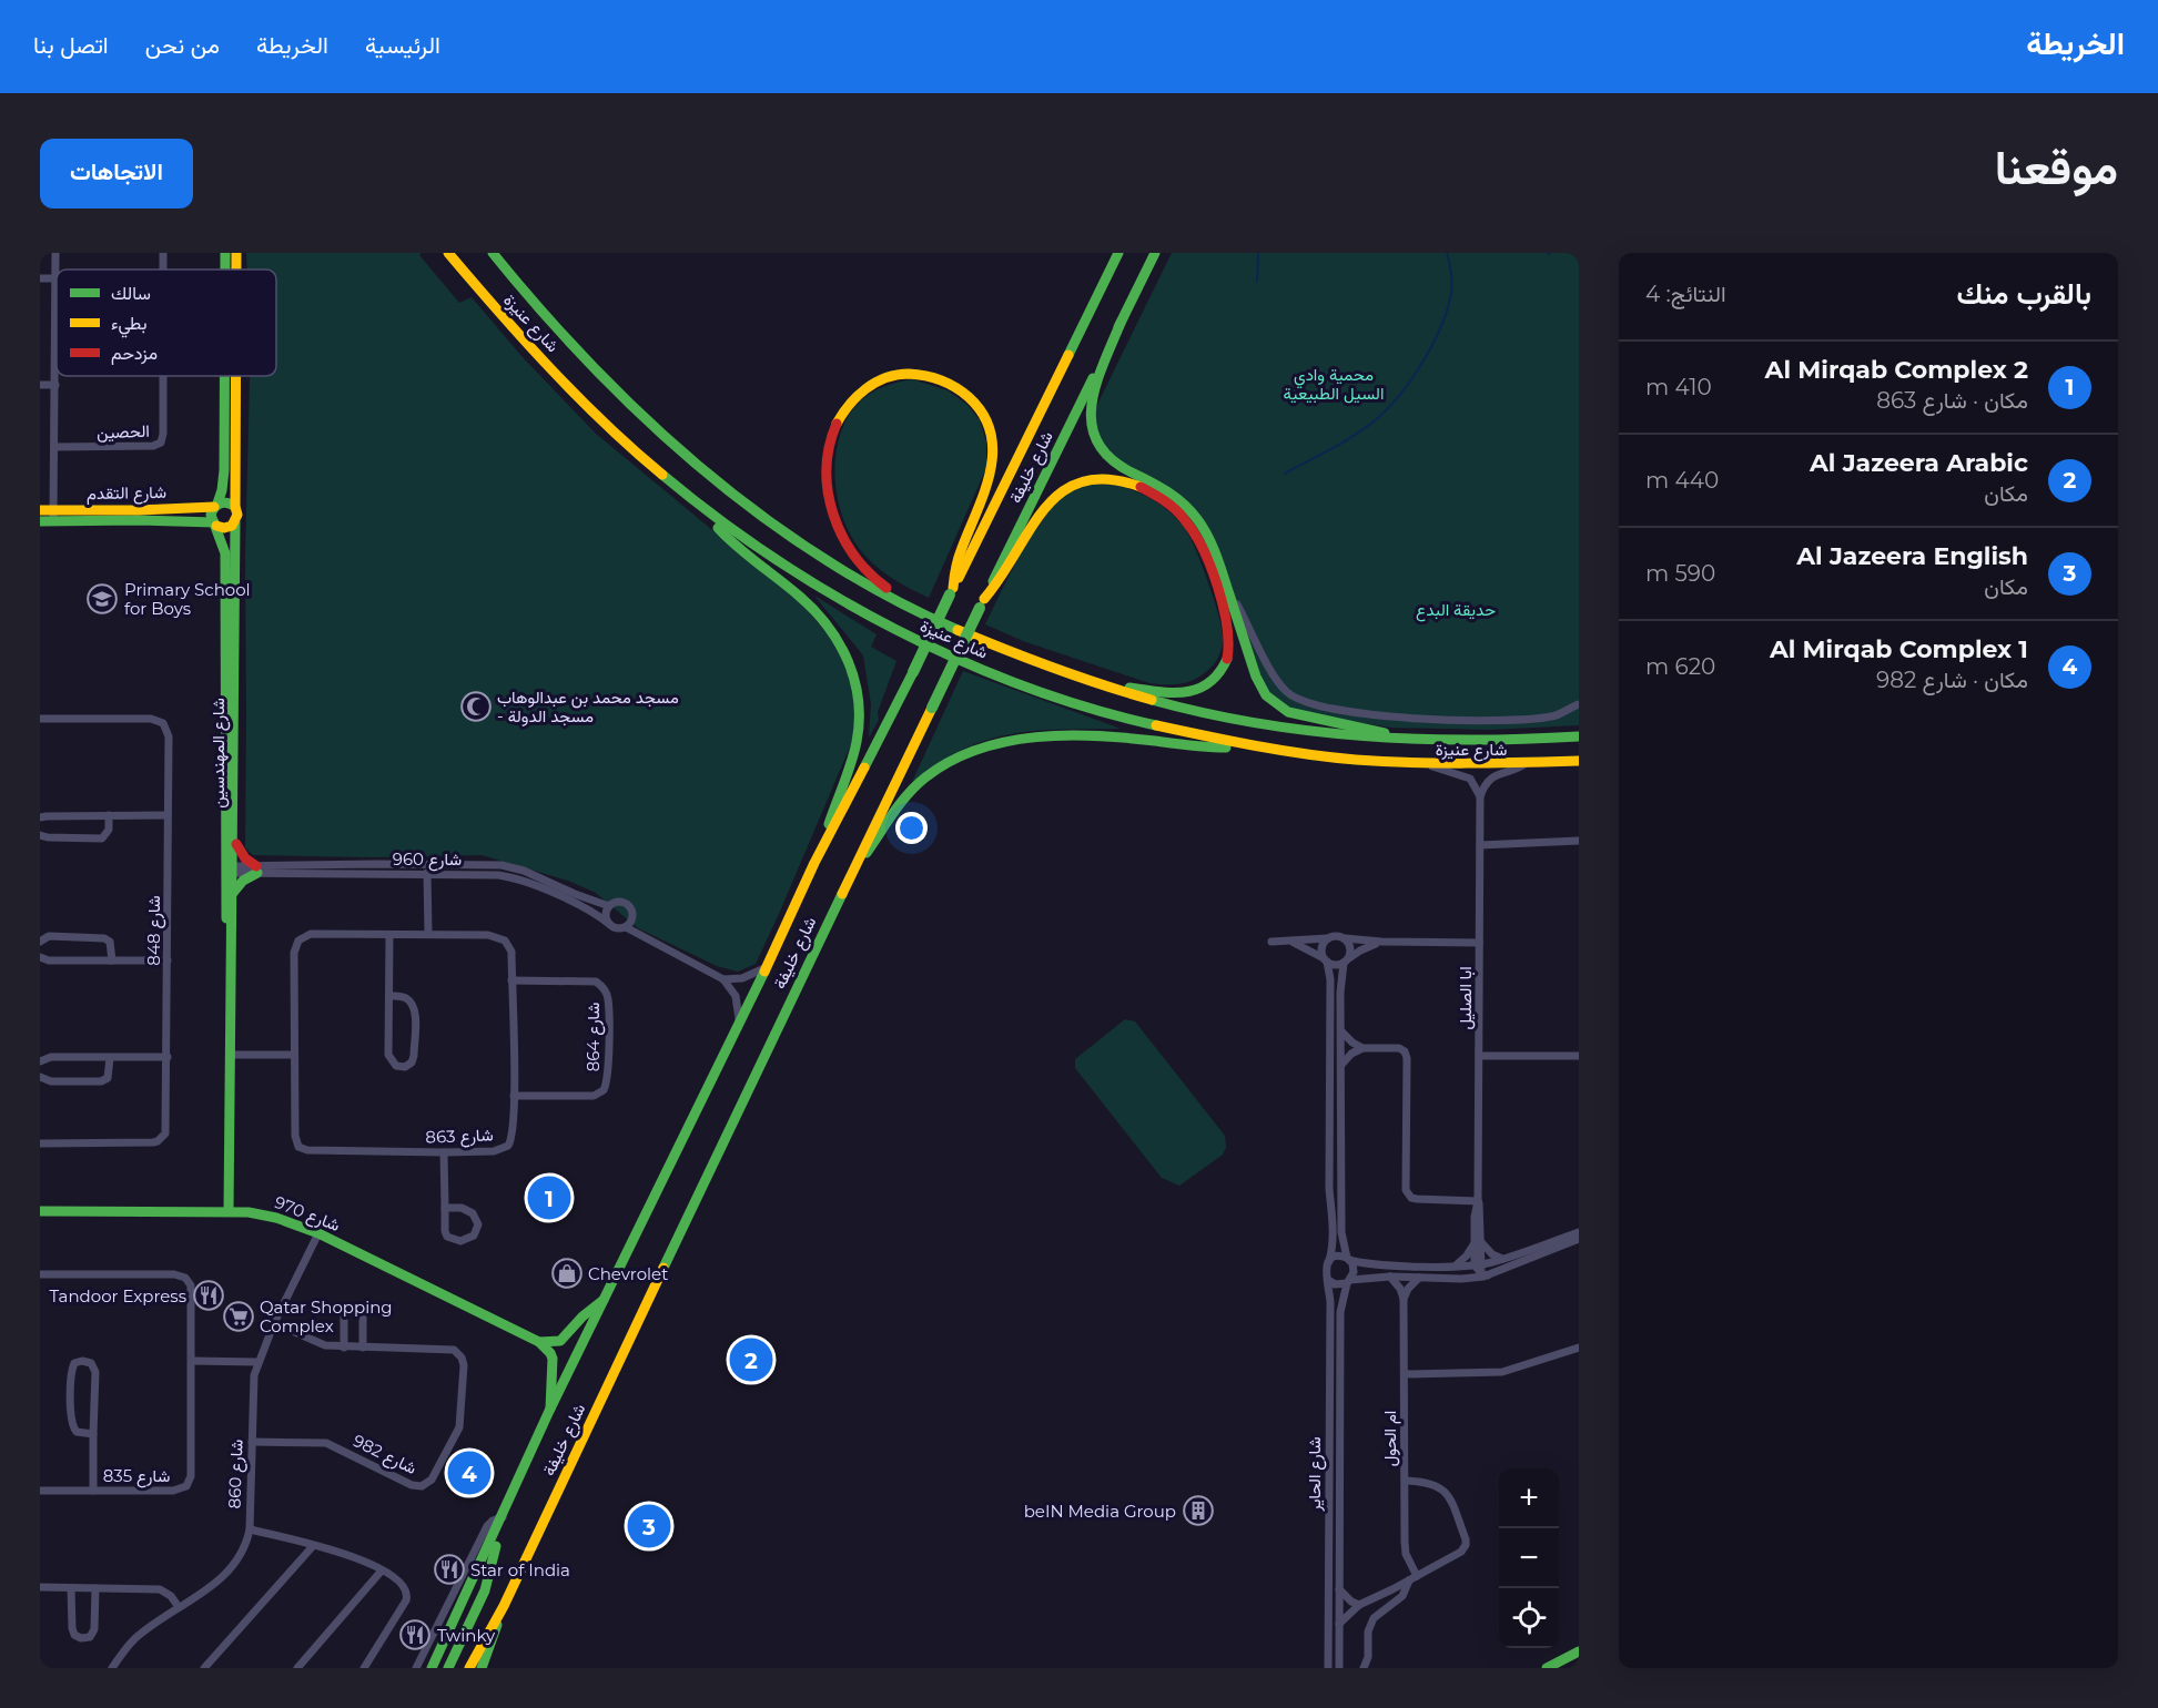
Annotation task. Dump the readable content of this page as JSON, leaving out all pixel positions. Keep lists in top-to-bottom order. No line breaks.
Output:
{"streets":{"main road":["شارع عنيزة","شارع خليفة","شارع التقدم","شارع المهندسين","شارع 970"],"street":["الحصين","شارع 960","شارع 848","ابا الصليل","شارع 864","شارع 863","ام الحول","شارع 982","شارع 860","شارع الحاير","شارع 835"]},"crossings":[["شارع التقدم","شارع المهندسين"],["شارع المهندسين","شارع 960"],["شارع المهندسين","شارع 970"],["شارع 864","شارع 863"],["شارع 970","شارع 860"],["شارع 982","شارع 860"]],"parks":["محمية وادي السيل الطبيعية","حديقة البدع"],"places":{"school or university":["Primary School for Boys"],"mosque":["مسجد محمد بن عبدالوهاب - مسجد الدولة"],"shop":["Chevrolet"],"restaurant":["Tandoor Express","Star of India","Twinky"],"supermarket":["Qatar Shopping Complex"],"building":["beIN Media Group"]},"legend":["سالك","بطيء","مزدحم"],"page":{"header":"الخريطة","nav":["الرئيسية","الخريطة","من نحن","اتصل بنا"],"title":"موقعنا","buttons":"الاتجاهات","heading":["بالقرب منك","النتائج: 4"],"list":[{"mark":"1","name":"Al Mirqab Complex 2","note":"مكان · شارع 863","value":"410 m"},{"mark":"2","name":"Al Jazeera Arabic","note":"مكان","value":"440 m"},{"mark":"3","name":"Al Jazeera English","note":"مكان","value":"590 m"},{"mark":"4","name":"Al Mirqab Complex 1","note":"مكان · شارع 982","value":"620 m"}],"pins":["1","2","4","3"],"map_buttons":["+","−"]}}
